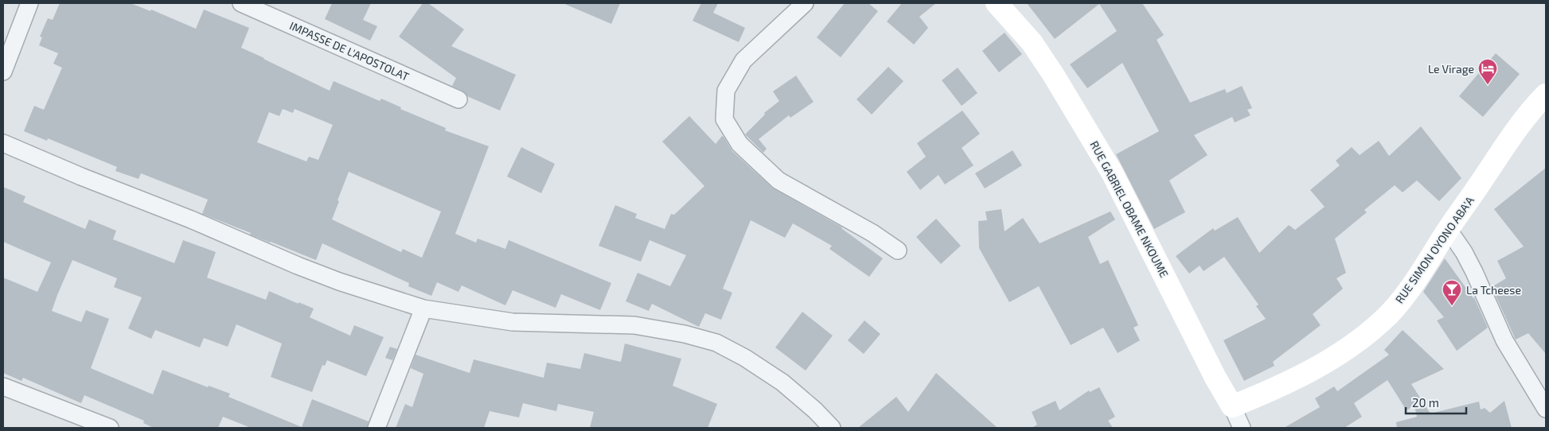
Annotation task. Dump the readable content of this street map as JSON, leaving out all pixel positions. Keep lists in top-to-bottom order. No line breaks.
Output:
{"streets":{"street":["IMPASSE DE L'APOSTOLAT","RUE GABRIEL OBAME NKOUME","RUE SIMON OYONO ABA'A"]},"crossings":[["RUE GABRIEL OBAME NKOUME","RUE SIMON OYONO ABA'A"]],"places":{"hotel":["Le Virage"],"bar":["La Tcheese"]},"scale_bar":"20 m"}
